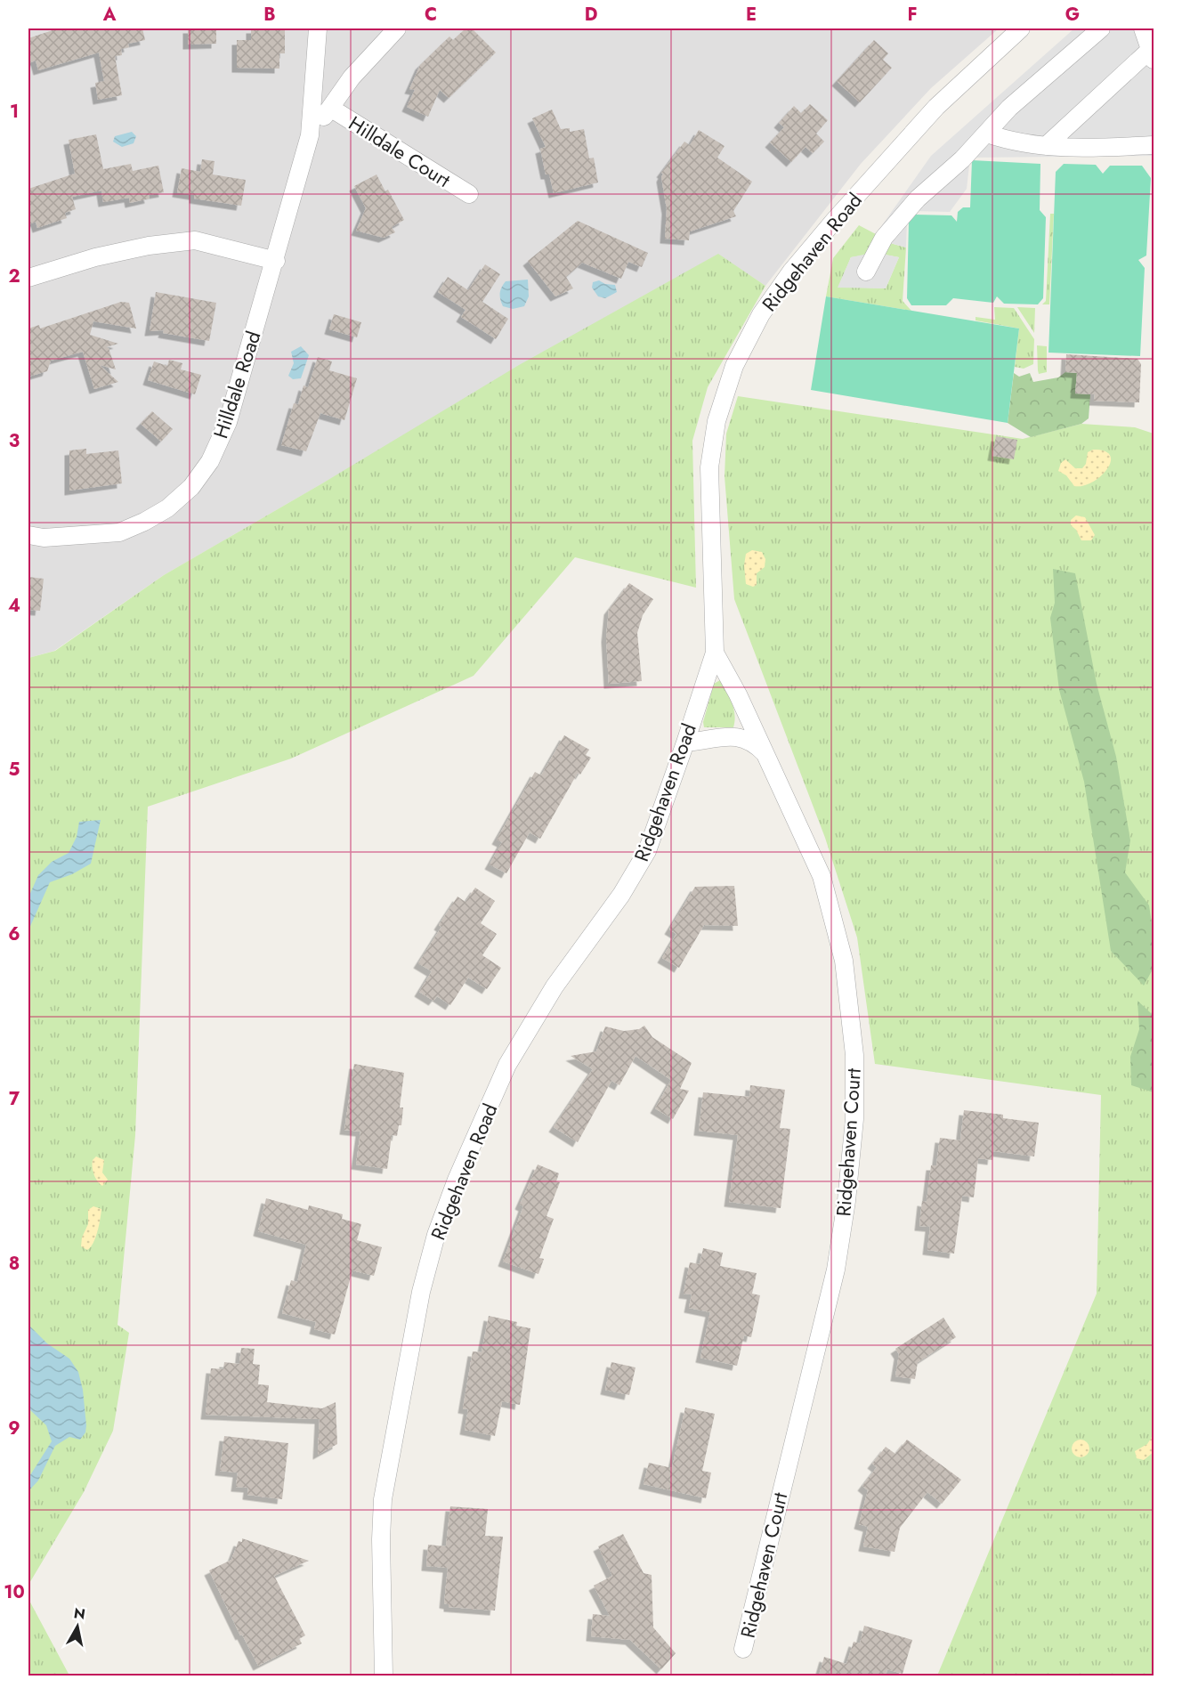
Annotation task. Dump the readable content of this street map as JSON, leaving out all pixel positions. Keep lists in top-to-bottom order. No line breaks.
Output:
{"streets":{"street":["Hilldale Court","Ridgehaven Road","Hilldale Road","Ridgehaven Court"]},"crossings":[["Hilldale Court","Hilldale Road"],["Ridgehaven Road","Ridgehaven Court"]],"north":"top","grid":{"columns":["A","B","C","D","E","F","G"],"rows":["1","2","3","4","5","6","7","8","9","10"]}}
